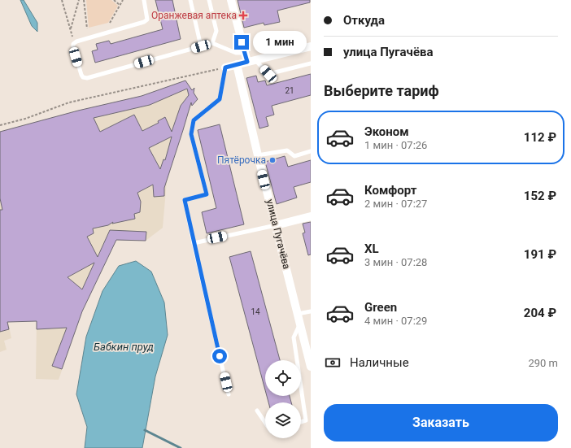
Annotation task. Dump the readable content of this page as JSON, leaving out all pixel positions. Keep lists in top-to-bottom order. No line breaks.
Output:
{"streets":{"street":["улица Пугачёва"]},"water":["Бабкин пруд"],"places":{"health":["Оранжевая аптека"],"other":["Пятёрочка"]},"house_numbers":["21","14"],"page":{"banner":["Откуда","улица Пугачёва"],"bubble":"1 мин","heading":"Выберите тариф","list":[{"name":"Эконом","note":"1 мин · 07:26","value":"112 ₽"},{"name":"Комфорт","note":"2 мин · 07:27","value":"152 ₽"},{"name":"XL","note":"3 мин · 07:28","value":"191 ₽"},{"name":"Green","note":"4 мин · 07:29","value":"204 ₽"}],"pay":["Наличные","290 m"],"buttons":"Заказать"}}
